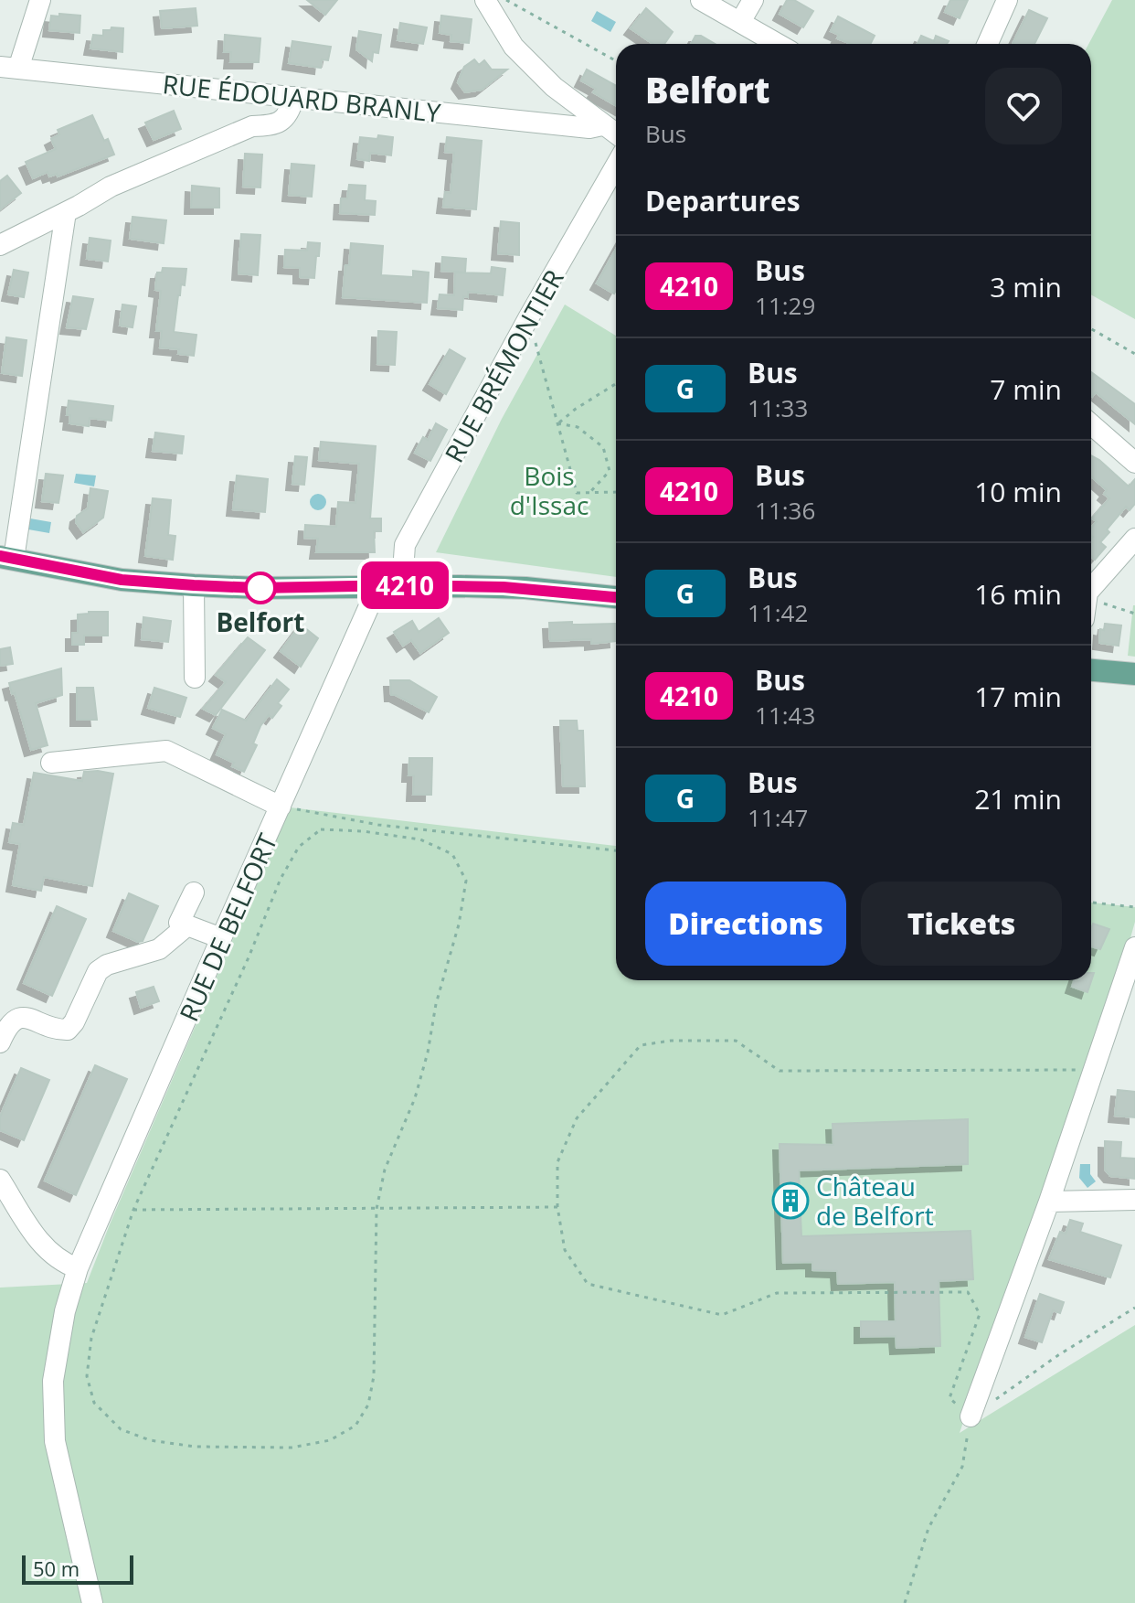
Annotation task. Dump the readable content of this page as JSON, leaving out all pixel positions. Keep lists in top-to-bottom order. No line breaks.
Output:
{"streets":{"street":["RUE ÉDOUARD BRANLY","RUE BRÉMONTIER","RUE DE BELFORT"]},"parks":["Bois d'Issac"],"places":{"other":["Belfort"],"building":["Château de Belfort"]},"lines":["bus line 4210"],"scale_bar":"50 m","page":{"on_map":"4210","heading":[["Belfort","Bus"],"Departures"],"list":[{"mark":"4210","name":"Bus","note":"11:29","value":"3 min"},{"mark":"G","name":"Bus","note":"11:33","value":"7 min"},{"mark":"4210","name":"Bus","note":"11:36","value":"10 min"},{"mark":"G","name":"Bus","note":"11:42","value":"16 min"},{"mark":"4210","name":"Bus","note":"11:43","value":"17 min"},{"mark":"G","name":"Bus","note":"11:47","value":"21 min"}],"buttons":["Directions","Tickets"],"scale":"50 m"}}
